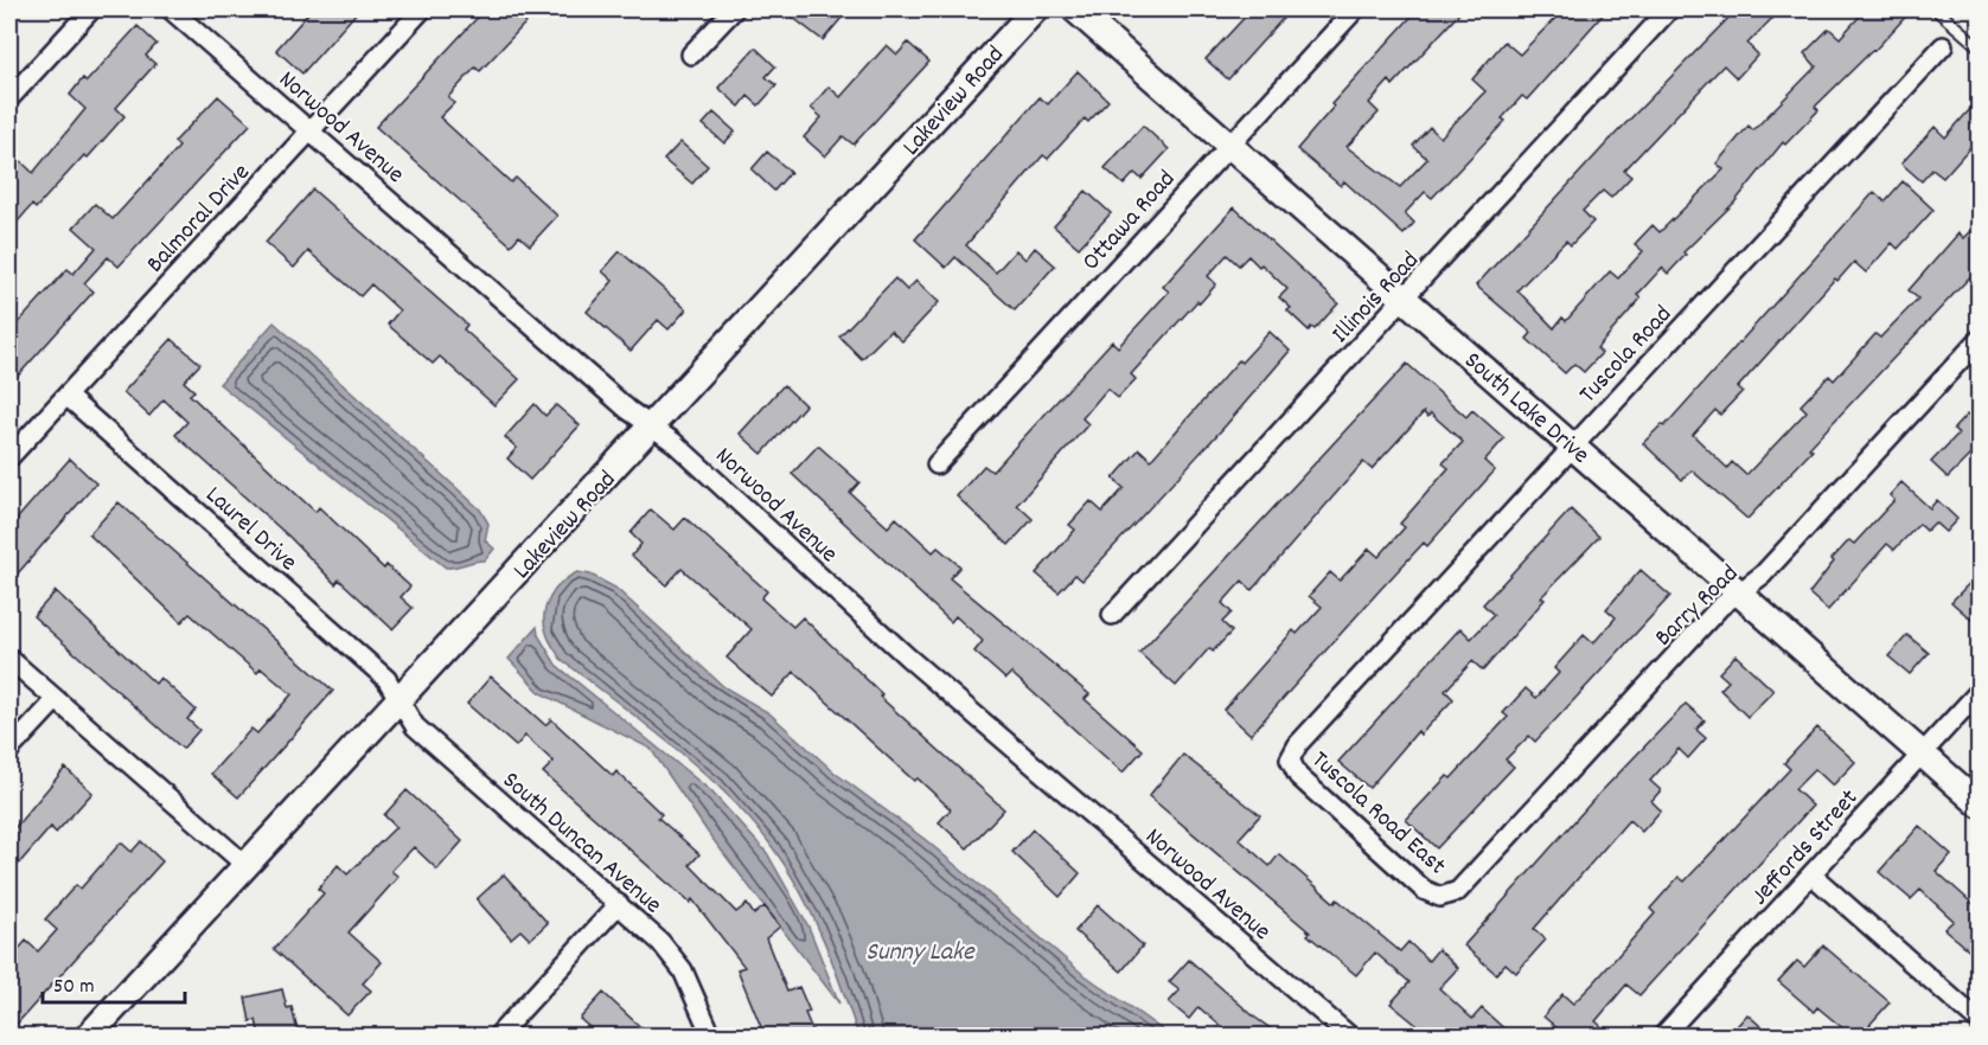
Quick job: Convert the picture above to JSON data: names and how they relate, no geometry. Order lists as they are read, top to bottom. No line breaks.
{"streets":{"street":["Lakeview Road","Norwood Avenue","Balmoral Drive","Ottawa Road","Illinois Road","Tuscola Road","South Lake Drive","Laurel Drive","Barry Road","Tuscola Road East","South Duncan Avenue","Jeffords Street"]},"crossings":[["Lakeview Road","Norwood Avenue"],["Lakeview Road","Laurel Drive"],["Lakeview Road","South Duncan Avenue"],["Norwood Avenue","Balmoral Drive"],["Balmoral Drive","Laurel Drive"],["Ottawa Road","South Lake Drive"],["Illinois Road","South Lake Drive"],["Tuscola Road","South Lake Drive"],["Tuscola Road","Tuscola Road East"],["South Lake Drive","Barry Road"],["South Lake Drive","Jeffords Street"],["Laurel Drive","South Duncan Avenue"],["Barry Road","Tuscola Road East"]],"water":["Sunny Lake"],"scale_bar":"50 m"}
